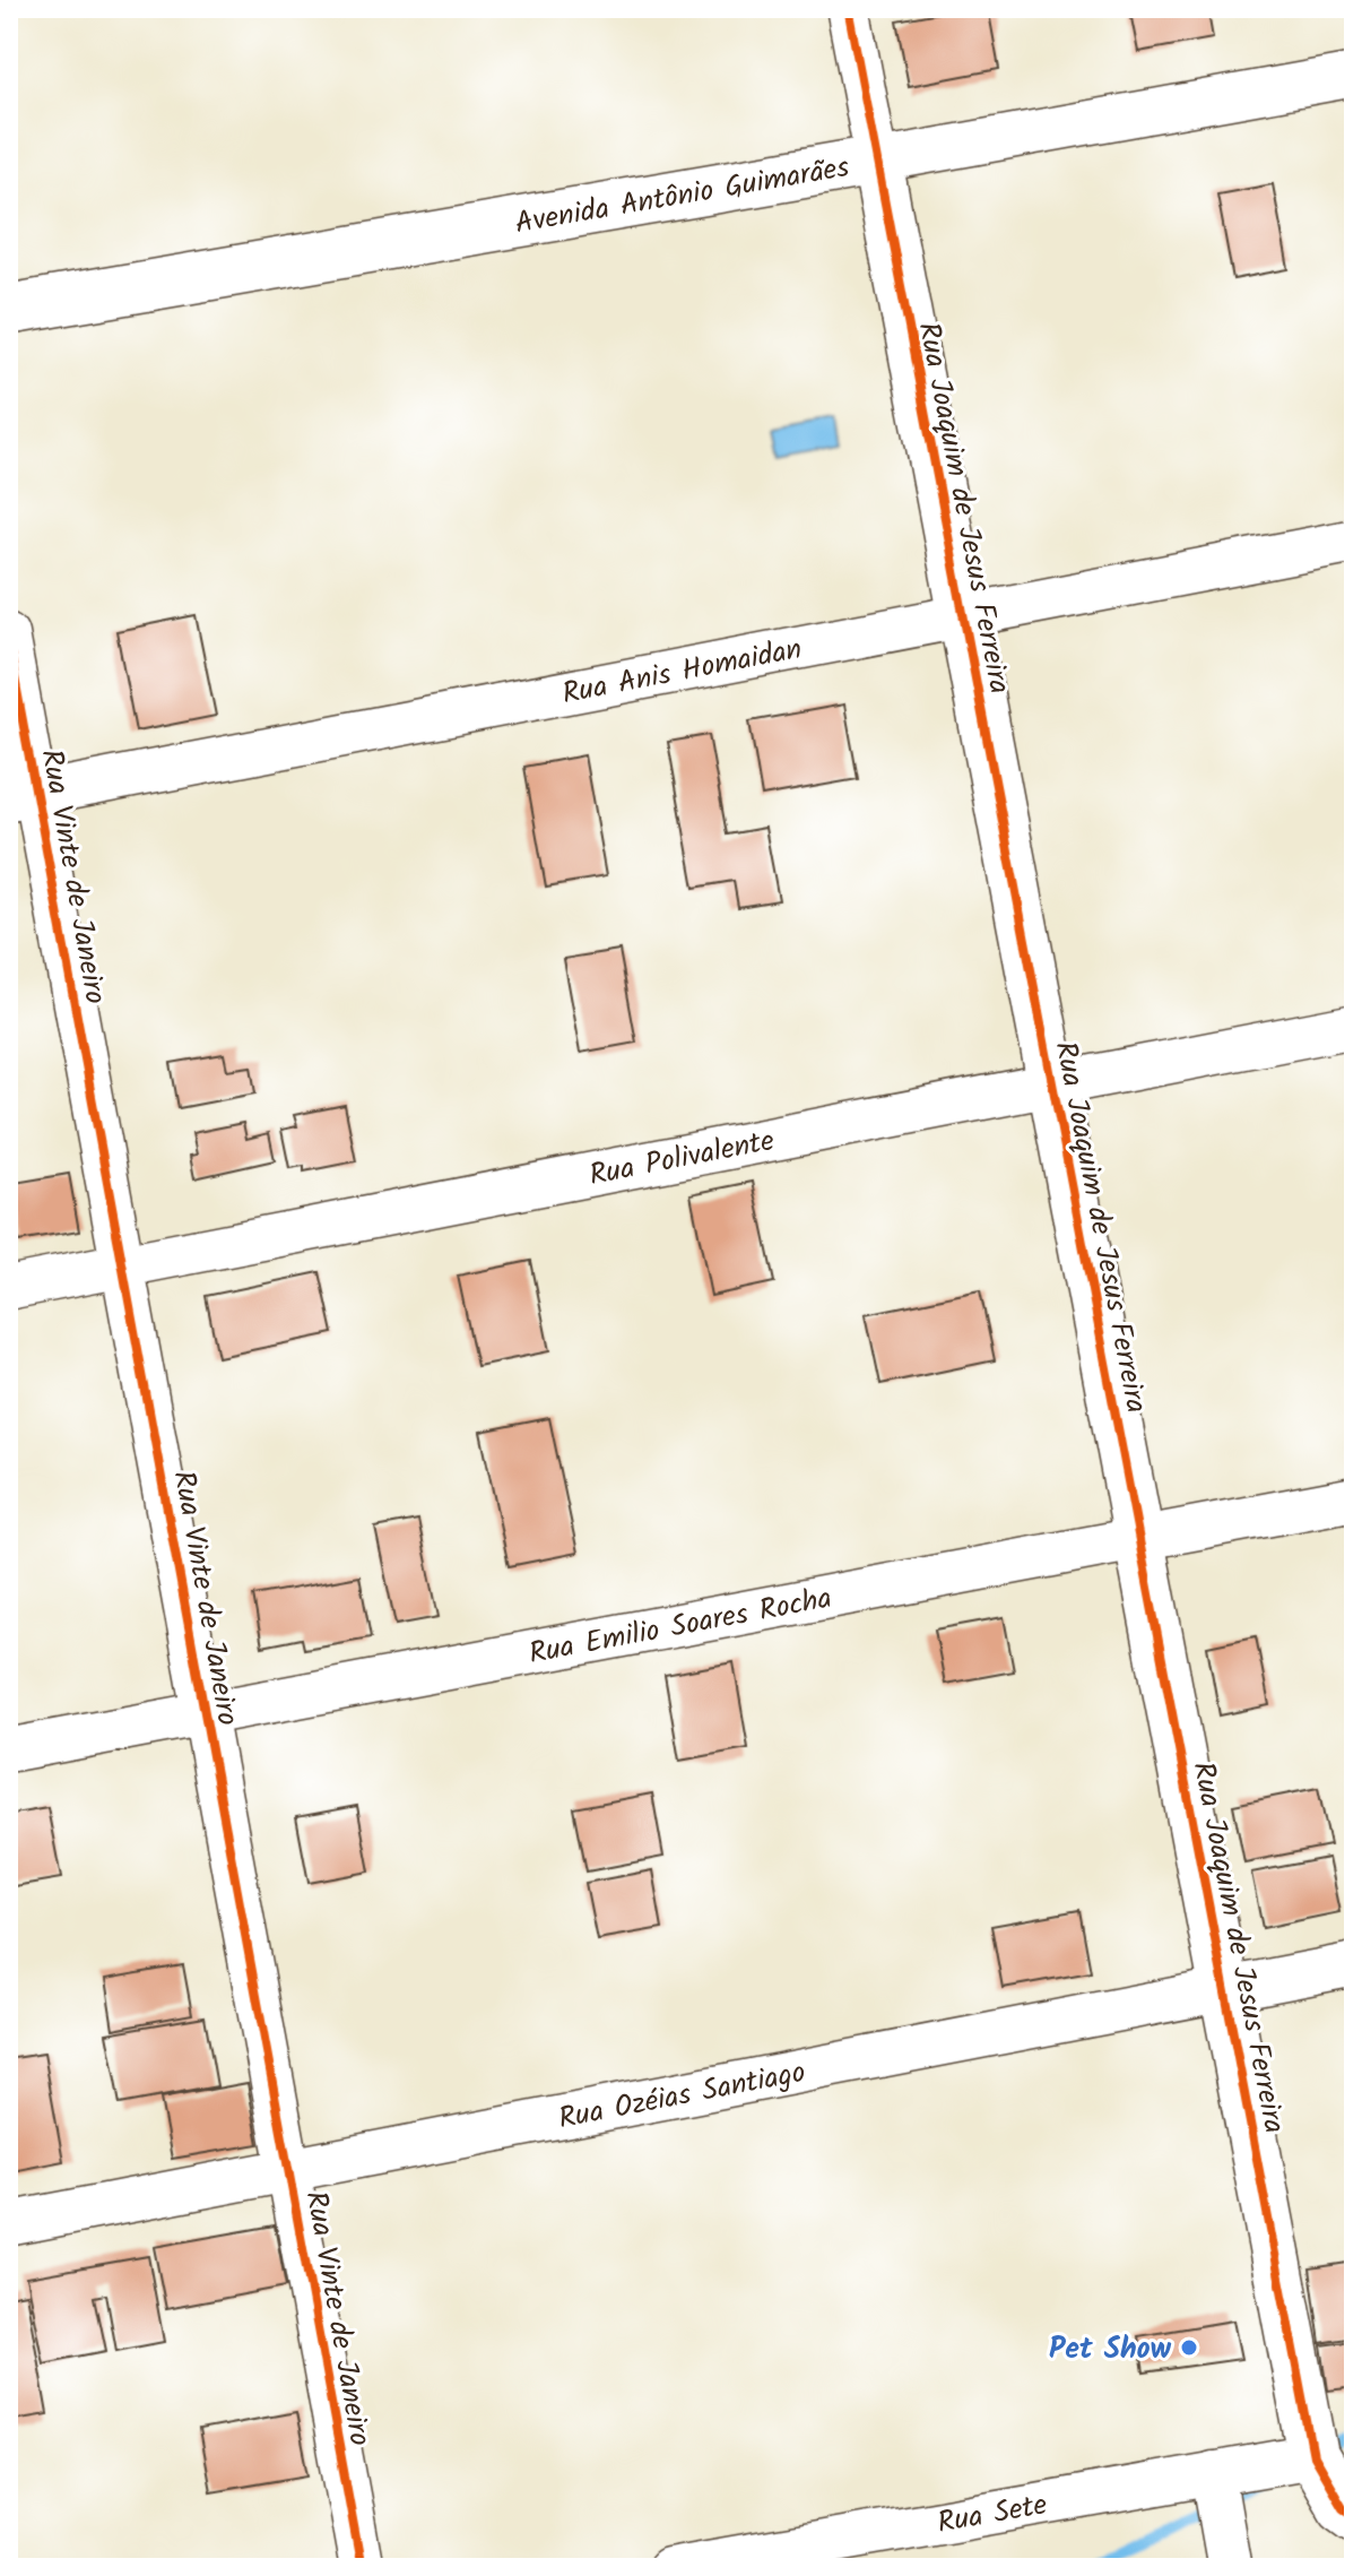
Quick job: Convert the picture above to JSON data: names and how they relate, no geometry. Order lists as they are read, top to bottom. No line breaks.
{"streets":{"street":["Avenida Antônio Guimarães","Rua Joaquim de Jesus Ferreira","Rua Anis Homaidan","Rua Vinte de Janeiro","Rua Polivalente","Rua Emilio Soares Rocha","Rua Ozéias Santiago","Rua Sete"]},"crossings":[["Avenida Antônio Guimarães","Rua Joaquim de Jesus Ferreira"],["Rua Joaquim de Jesus Ferreira","Rua Anis Homaidan"],["Rua Joaquim de Jesus Ferreira","Rua Polivalente"],["Rua Joaquim de Jesus Ferreira","Rua Emilio Soares Rocha"],["Rua Joaquim de Jesus Ferreira","Rua Ozéias Santiago"],["Rua Joaquim de Jesus Ferreira","Rua Sete"],["Rua Anis Homaidan","Rua Vinte de Janeiro"],["Rua Vinte de Janeiro","Rua Polivalente"],["Rua Vinte de Janeiro","Rua Emilio Soares Rocha"],["Rua Vinte de Janeiro","Rua Ozéias Santiago"]],"places":["Pet Show"]}
